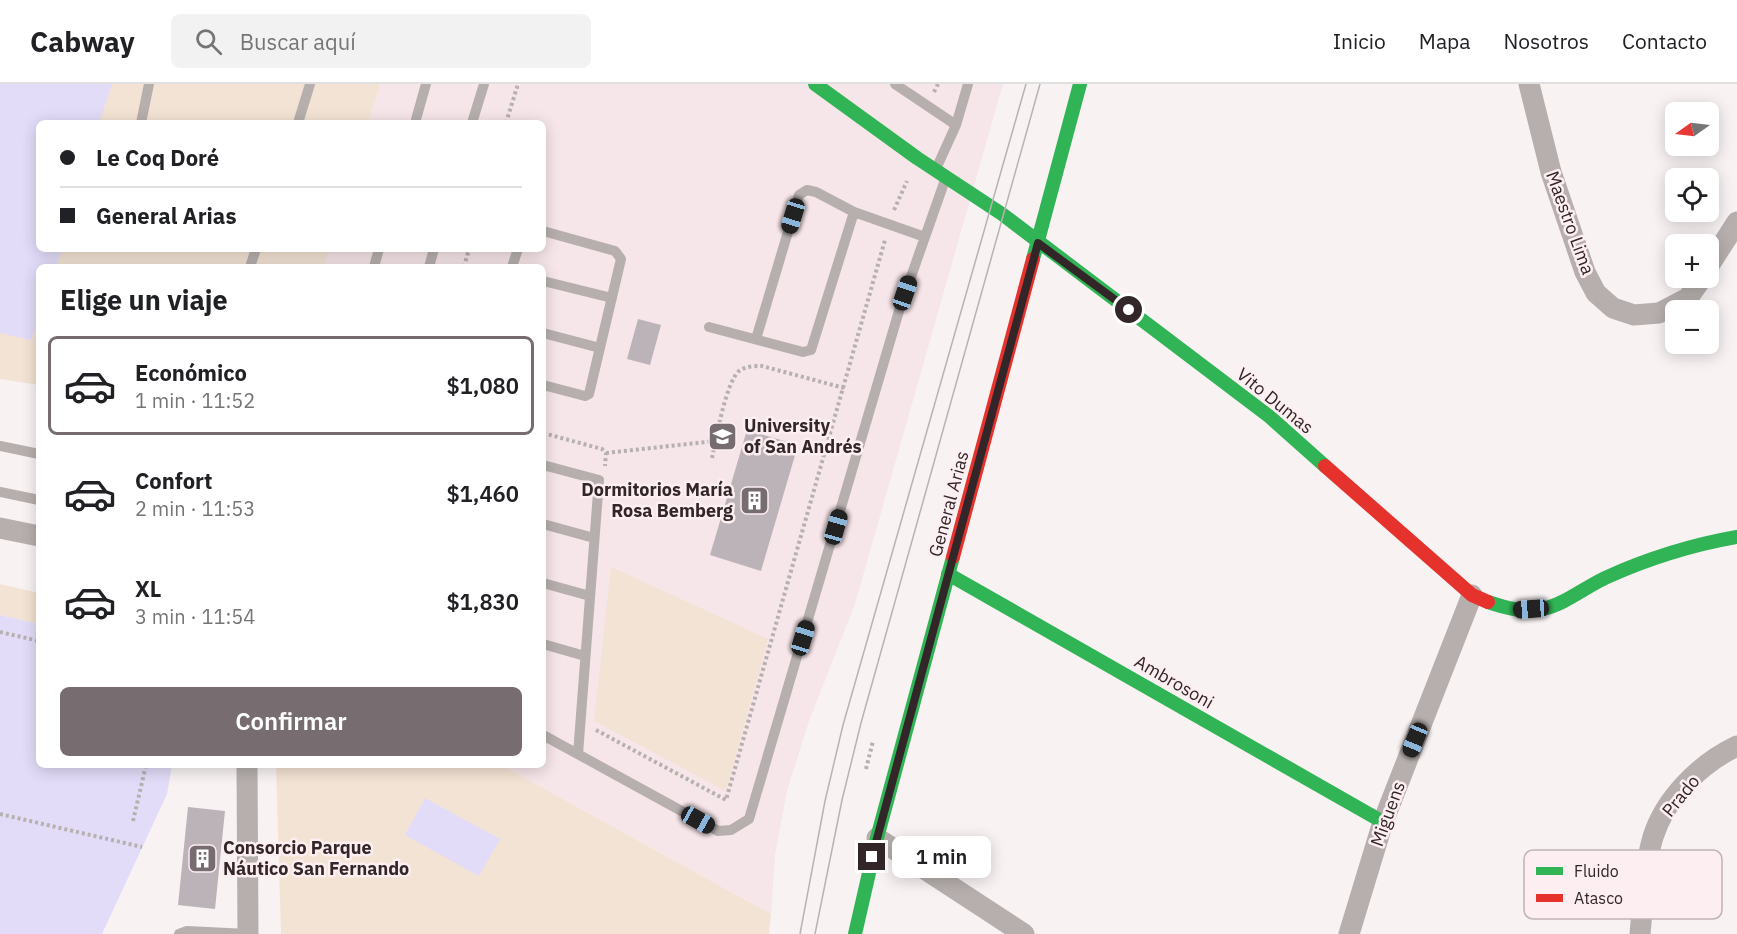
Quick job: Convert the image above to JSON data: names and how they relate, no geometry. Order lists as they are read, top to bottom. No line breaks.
{"streets":{"street":["Maestro Lima","Vito Dumas","General Arias","Ambrosoni","Prado","Miguens"]},"crossings":[["Vito Dumas","General Arias"],["Vito Dumas","Miguens"],["General Arias","Ambrosoni"],["Ambrosoni","Miguens"]],"places":{"school or university":["University of San Andrés"],"building":["Dormitorios María Rosa Bemberg","Consorcio Parque Náutico San Fernando"]},"legend":["Fluido","Atasco"],"north":"left","page":{"header":"Cabway","search":"Buscar aquí","nav":["Inicio","Mapa","Nosotros","Contacto"],"map_buttons":["+","−"],"banner":["Le Coq Doré","General Arias"],"heading":"Elige un viaje","list":[{"name":"Económico","note":"1 min · 11:52","value":"$1,080"},{"name":"Confort","note":"2 min · 11:53","value":"$1,460"},{"name":"XL","note":"3 min · 11:54","value":"$1,830"}],"buttons":"Confirmar","bubble":"1 min"}}
